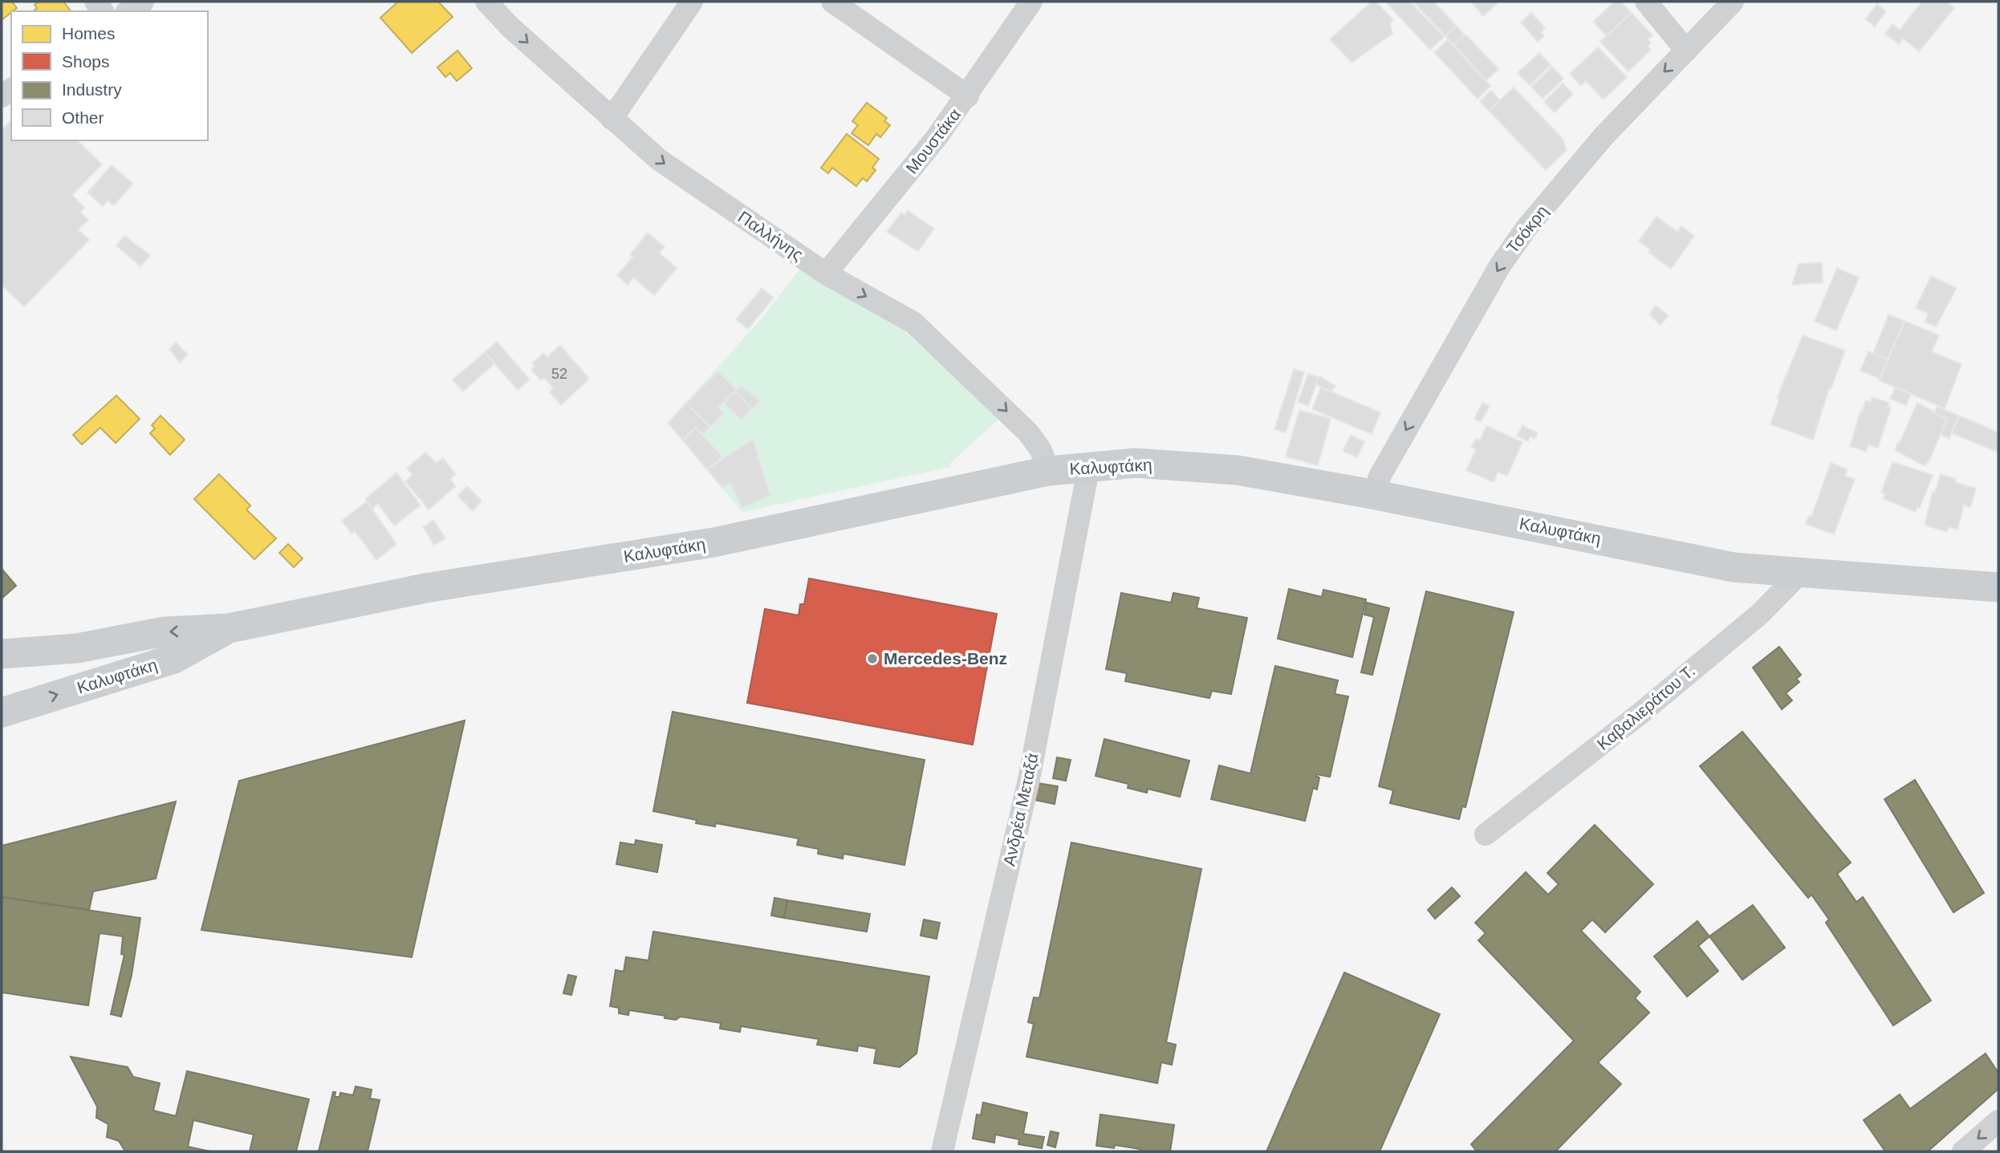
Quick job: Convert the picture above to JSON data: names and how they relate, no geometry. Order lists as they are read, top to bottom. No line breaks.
{"streets":{"main road":["Καλυφτάκη"],"street":["Μουστάκα","Τσόκρη","Παλλήνης","Καβαλιεράτου Τ.","Ανδρέα Μεταξά"]},"crossings":[["Μουστάκα","Παλλήνης"],["Τσόκρη","Καλυφτάκη"],["Παλλήνης","Καλυφτάκη"],["Καλυφτάκη","Καβαλιεράτου Τ."],["Καλυφτάκη","Ανδρέα Μεταξά"]],"one_way":["Τσόκρη","Παλλήνης"],"places":["Mercedes-Benz"],"house_numbers":["52"],"legend":["Homes","Shops","Industry","Other"]}
